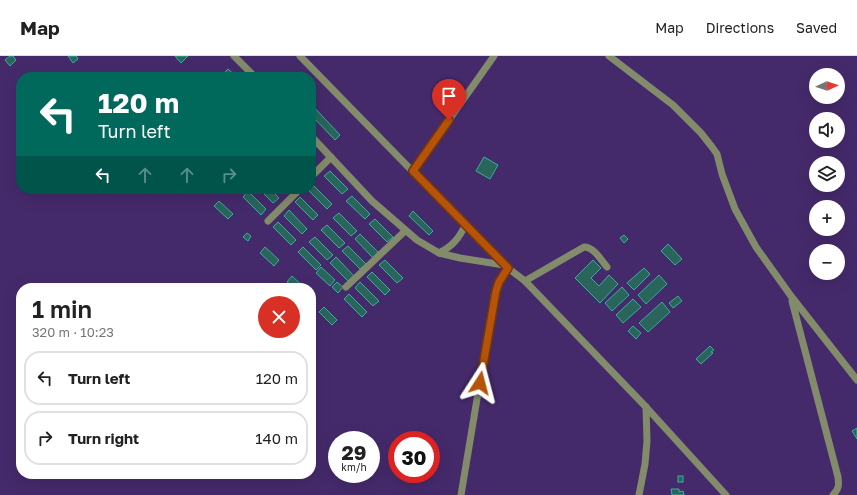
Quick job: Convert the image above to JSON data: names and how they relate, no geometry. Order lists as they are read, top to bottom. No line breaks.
{"north":"right","page":{"header":"Map","nav":["Map","Directions","Saved"],"map_buttons":["+","−"],"turn":["120 m","Turn left"],"heading":["1 min","320 m · 10:23"],"list":[{"name":"Turn left","value":"120 m"},{"name":"Turn right","value":"140 m"}],"speed":"29 km/h","limit":"30"}}
